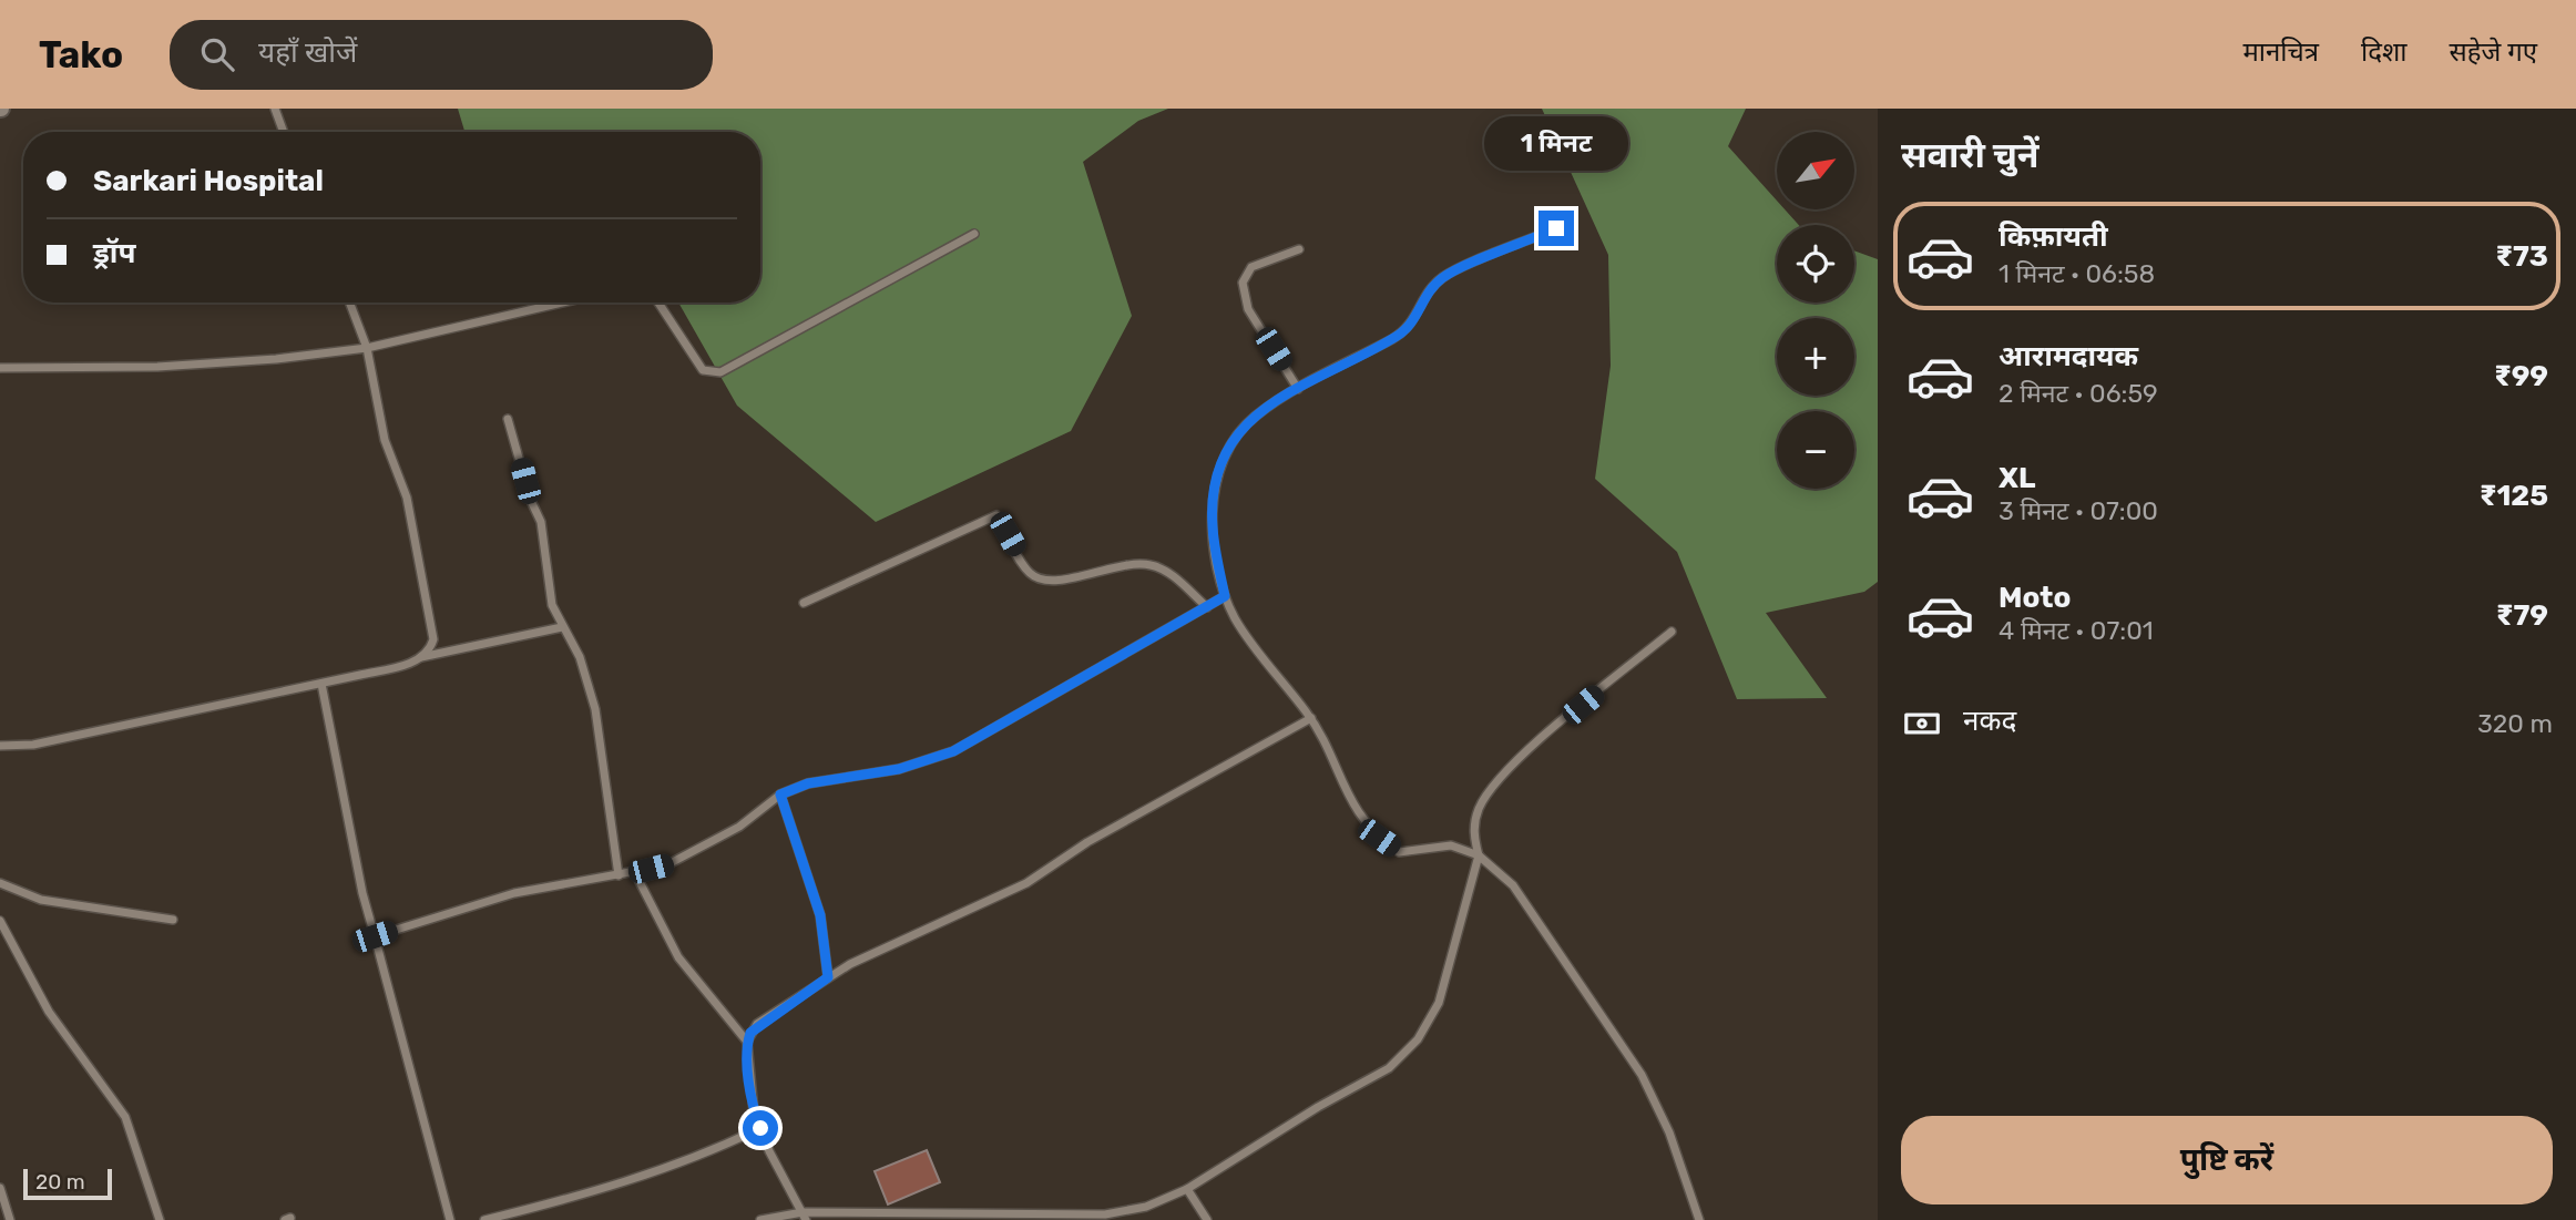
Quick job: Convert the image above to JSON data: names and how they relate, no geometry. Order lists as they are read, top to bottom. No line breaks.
{"scale_bar":"20 m","north":"top right","page":{"header":"Tako","search":"यहाँ खोजें","nav":["मानचित्र","दिशा","सहेजे गए"],"heading":"सवारी चुनें","bubble":"1 मिनट","map_buttons":["+","−"],"banner":["Sarkari Hospital","ड्रॉप"],"list":[{"name":"किफ़ायती","note":"1 मिनट · 06:58","value":"₹73"},{"name":"आरामदायक","note":"2 मिनट · 06:59","value":"₹99"},{"name":"XL","note":"3 मिनट · 07:00","value":"₹125"},{"name":"Moto","note":"4 मिनट · 07:01","value":"₹79"}],"pay":["नकद","320 m"],"buttons":"पुष्टि करें","scale":"20 m"}}
